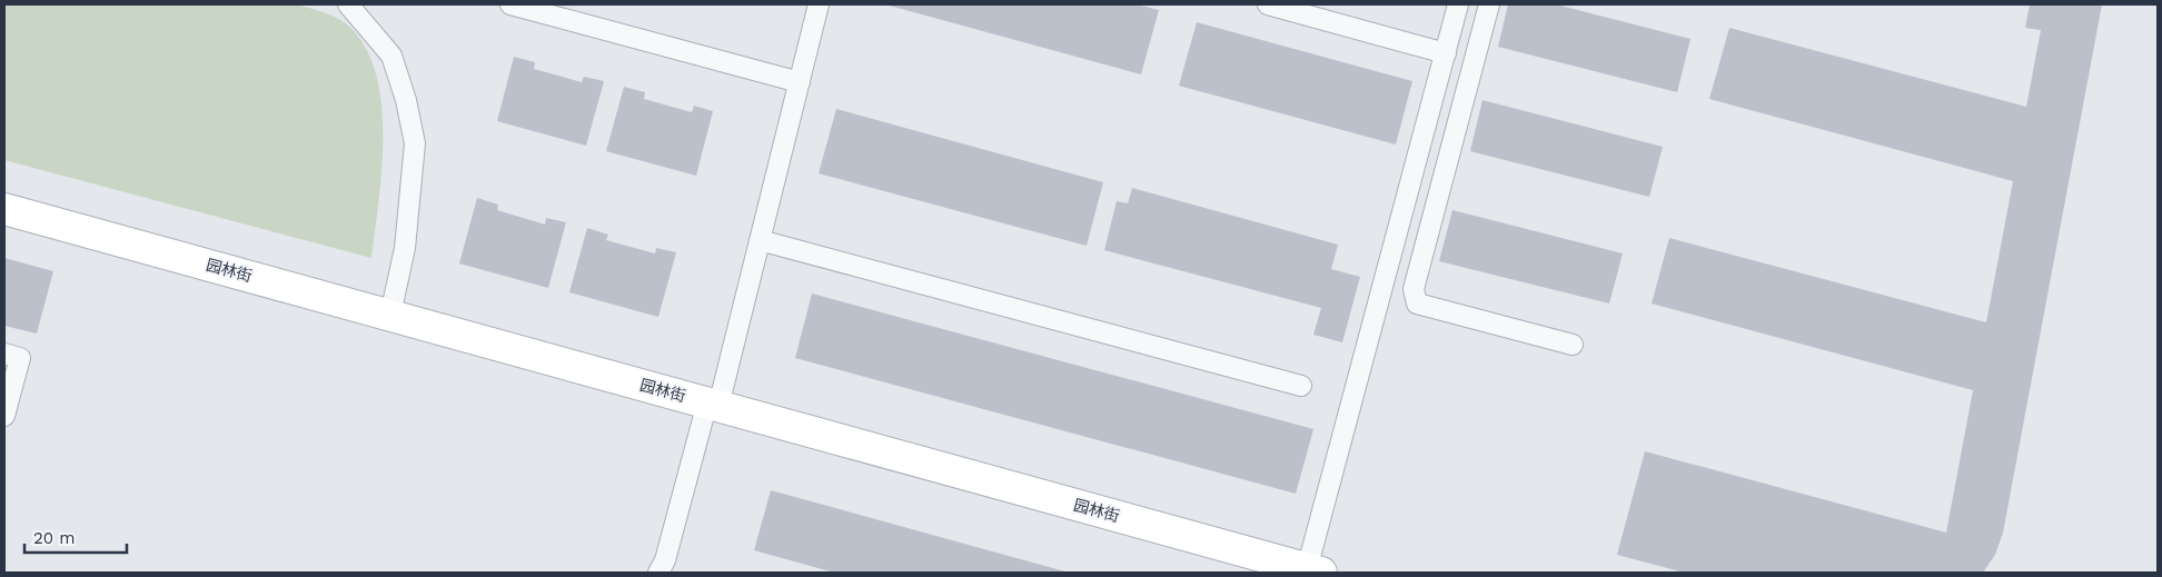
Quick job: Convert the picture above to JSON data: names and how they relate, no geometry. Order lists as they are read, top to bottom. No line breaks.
{"streets":{"street":["园林街"]},"scale_bar":"20 m"}
